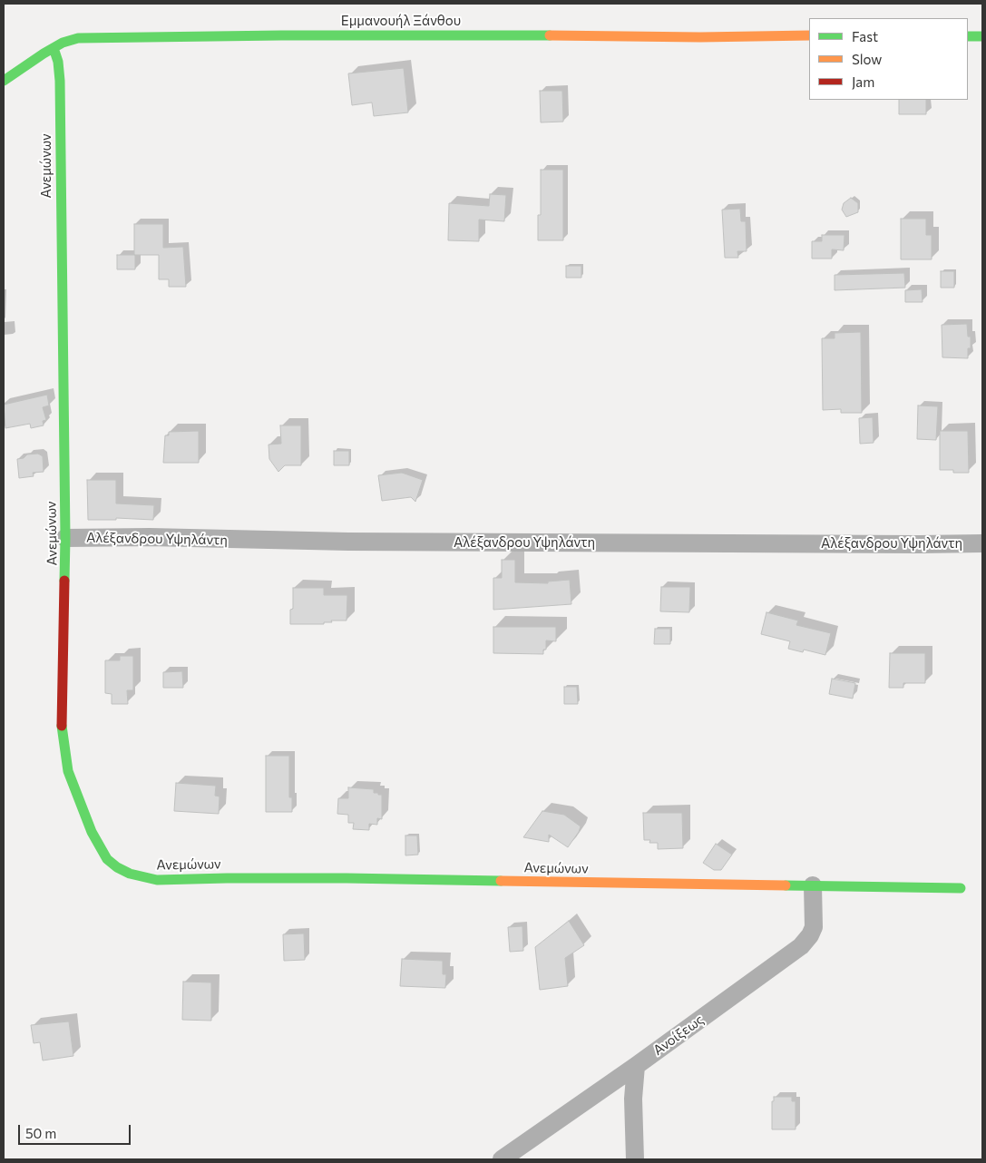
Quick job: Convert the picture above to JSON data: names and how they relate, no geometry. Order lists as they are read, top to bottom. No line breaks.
{"streets":{"street":["Εμμανουήλ Ξάνθου","Ανεμώνων","Αλέξανδρου Υψηλάντη","Ανοίξεως"]},"crossings":[["Εμμανουήλ Ξάνθου","Ανεμώνων"],["Ανεμώνων","Αλέξανδρου Υψηλάντη"],["Ανεμώνων","Ανοίξεως"]],"legend":["Fast","Slow","Jam"],"scale_bar":"50 m"}
